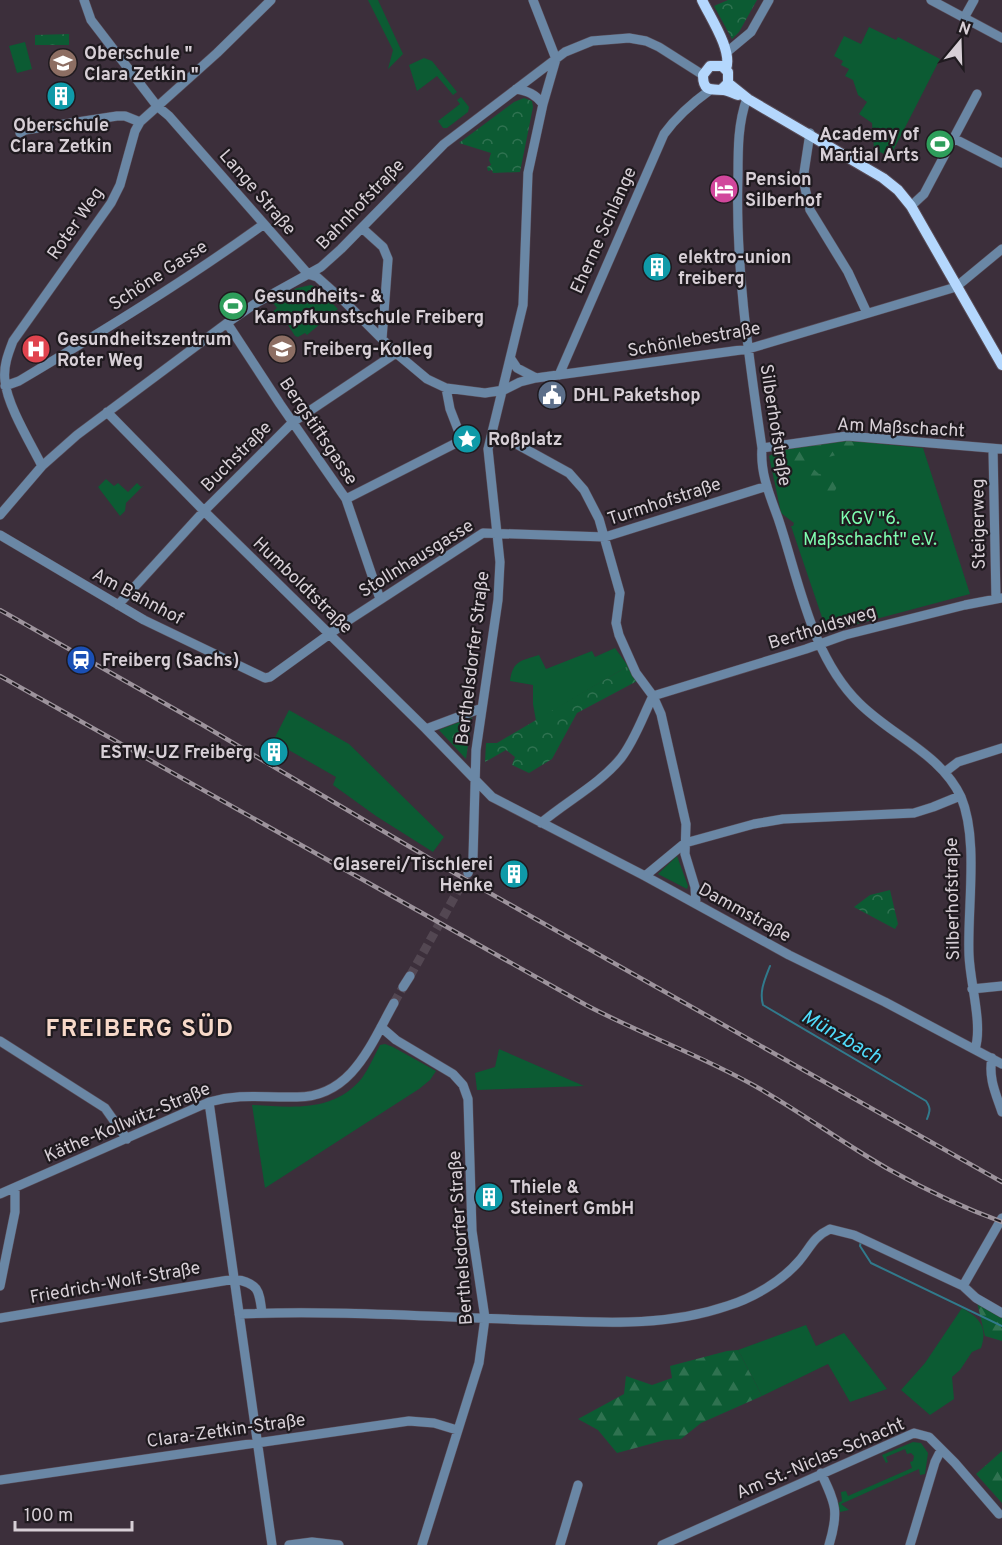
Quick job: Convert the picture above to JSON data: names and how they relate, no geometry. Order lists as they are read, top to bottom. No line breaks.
{"streets":{"street":["Lange Straße","Bahnhofstraße","Roter Weg","Eherne Schlange","Schöne Gasse","Schönlebestraße","Silberhofstraße","Am Maßschacht","Bergstiftsgasse","Buchstraße","Turmhofstraße","Steigerweg","Stollnhausgasse","Humboldtstraße","Am Bahnhof","Bertholdsweg","Berthelsdorfer Straße","Dammstraße","Käthe-Kollwitz-Straße","Friedrich-Wolf-Straße","Clara-Zetkin-Straße","Am St.-Niclas-Schacht"]},"crossings":[["Lange Straße","Bahnhofstraße"],["Lange Straße","Roter Weg"],["Lange Straße","Schöne Gasse"],["Lange Straße","Schönlebestraße"],["Lange Straße","Buchstraße"],["Lange Straße","Berthelsdorfer Straße"],["Bahnhofstraße","Roter Weg"],["Bahnhofstraße","Eherne Schlange"],["Bahnhofstraße","Bergstiftsgasse"],["Bahnhofstraße","Humboldtstraße"],["Bahnhofstraße","Berthelsdorfer Straße"],["Roter Weg","Schöne Gasse"],["Eherne Schlange","Schönlebestraße"],["Schönlebestraße","Silberhofstraße"],["Schönlebestraße","Berthelsdorfer Straße"],["Silberhofstraße","Am Maßschacht"],["Silberhofstraße","Turmhofstraße"],["Silberhofstraße","Bertholdsweg"],["Silberhofstraße","Dammstraße"],["Am Maßschacht","Steigerweg"],["Bergstiftsgasse","Buchstraße"],["Bergstiftsgasse","Stollnhausgasse"],["Buchstraße","Humboldtstraße"],["Buchstraße","Am Bahnhof"],["Turmhofstraße","Stollnhausgasse"],["Turmhofstraße","Berthelsdorfer Straße"],["Steigerweg","Bertholdsweg"],["Stollnhausgasse","Humboldtstraße"],["Stollnhausgasse","Am Bahnhof"],["Stollnhausgasse","Berthelsdorfer Straße"],["Humboldtstraße","Berthelsdorfer Straße"],["Humboldtstraße","Dammstraße"],["Berthelsdorfer Straße","Dammstraße"],["Berthelsdorfer Straße","Käthe-Kollwitz-Straße"],["Berthelsdorfer Straße","Clara-Zetkin-Straße"]],"districts":["FREIBERG SÜD"],"water":["Münzbach"],"parks":["KGV \"6. Maßschacht\" e.V."],"places":{"school or university":["Oberschule \" Clara Zetkin \"","Freiberg-Kolleg"],"building":["Oberschule Clara Zetkin","elektro-union freiberg","ESTW-UZ Freiberg","Glaserei/Tischlerei Henke","Thiele & Steinert GmbH"],"sports":["Academy of Martial Arts","Gesundheits- & Kampfkunstschule Freiberg"],"hotel":["Pension Silberhof"],"hospital":["Gesundheitszentrum Roter Weg"],"public building":["DHL Paketshop"],"place":["Roßplatz"],"station":["Freiberg (Sachs)"]},"scale_bar":"100 m","north":"top"}
